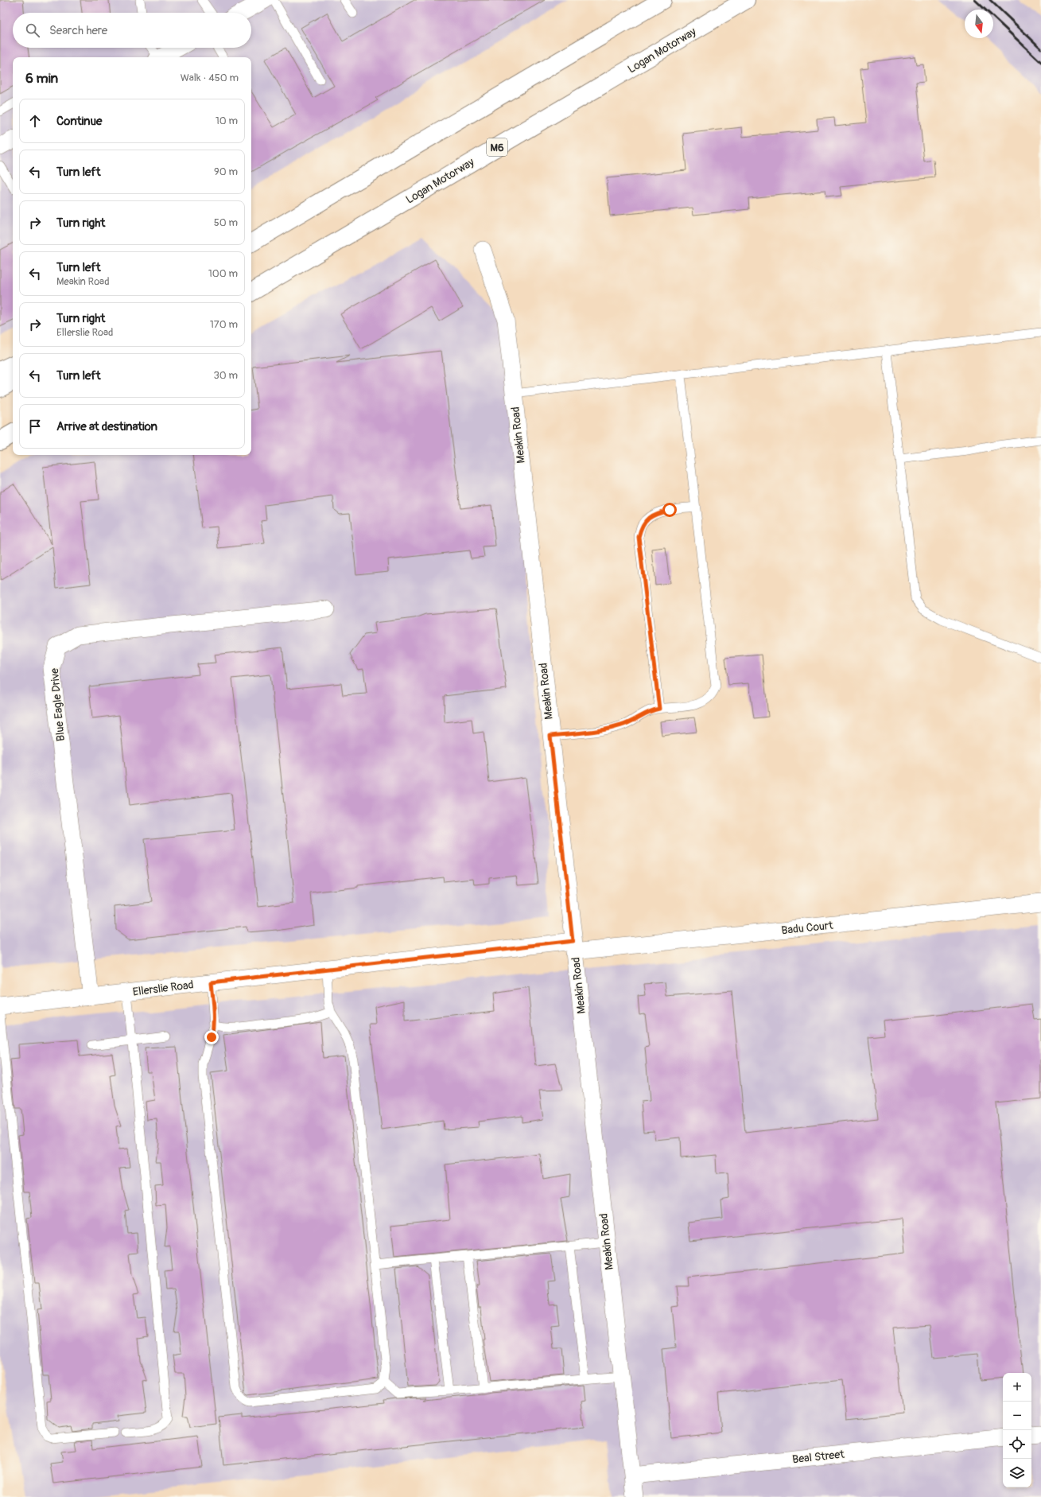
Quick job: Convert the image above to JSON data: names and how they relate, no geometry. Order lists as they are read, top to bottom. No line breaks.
{"streets":{"highway":["Logan Motorway","M6"],"street":["Meakin Road","Blue Eagle Drive","Badu Court","Ellerslie Road","Beal Street"]},"crossings":[["Meakin Road","Badu Court"],["Meakin Road","Ellerslie Road"],["Meakin Road","Beal Street"],["Blue Eagle Drive","Ellerslie Road"],["Badu Court","Ellerslie Road"]],"north":"bottom","page":{"search":"Search here","heading":["6 min","Walk · 450 m"],"list":[["Continue","10 m"],["Turn left","90 m"],["Turn right","50 m"],["Turn left","Meakin Road","100 m"],["Turn right","Ellerslie Road","170 m"],["Turn left","30 m"],"Arrive at destination"],"map_buttons":["+","−"]}}
